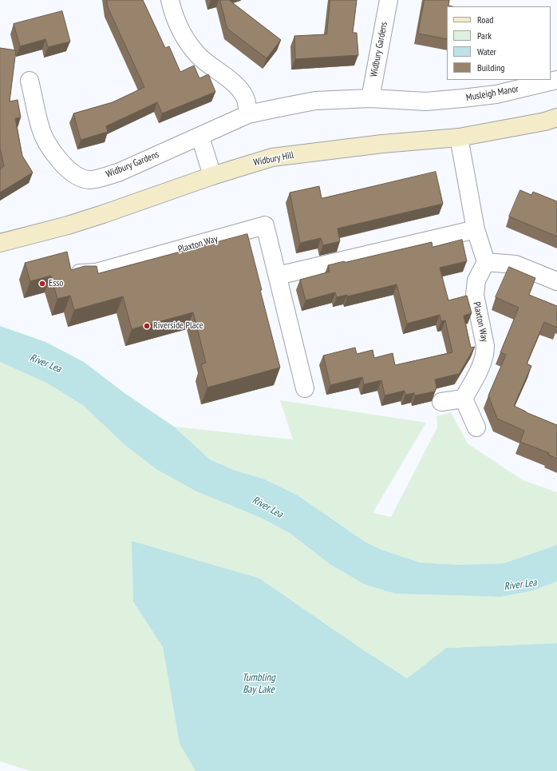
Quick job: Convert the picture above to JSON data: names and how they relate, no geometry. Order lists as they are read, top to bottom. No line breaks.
{"streets":{"main road":["Widbury Hill"],"street":["Widbury Gardens","Musleigh Manor","Plaxton Way"]},"crossings":[["Widbury Gardens","Musleigh Manor"]],"water":["River Lea","Tumbling Bay Lake"],"places":["Esso","Riverside Place"],"legend":["Road","Park","Water","Building"]}
